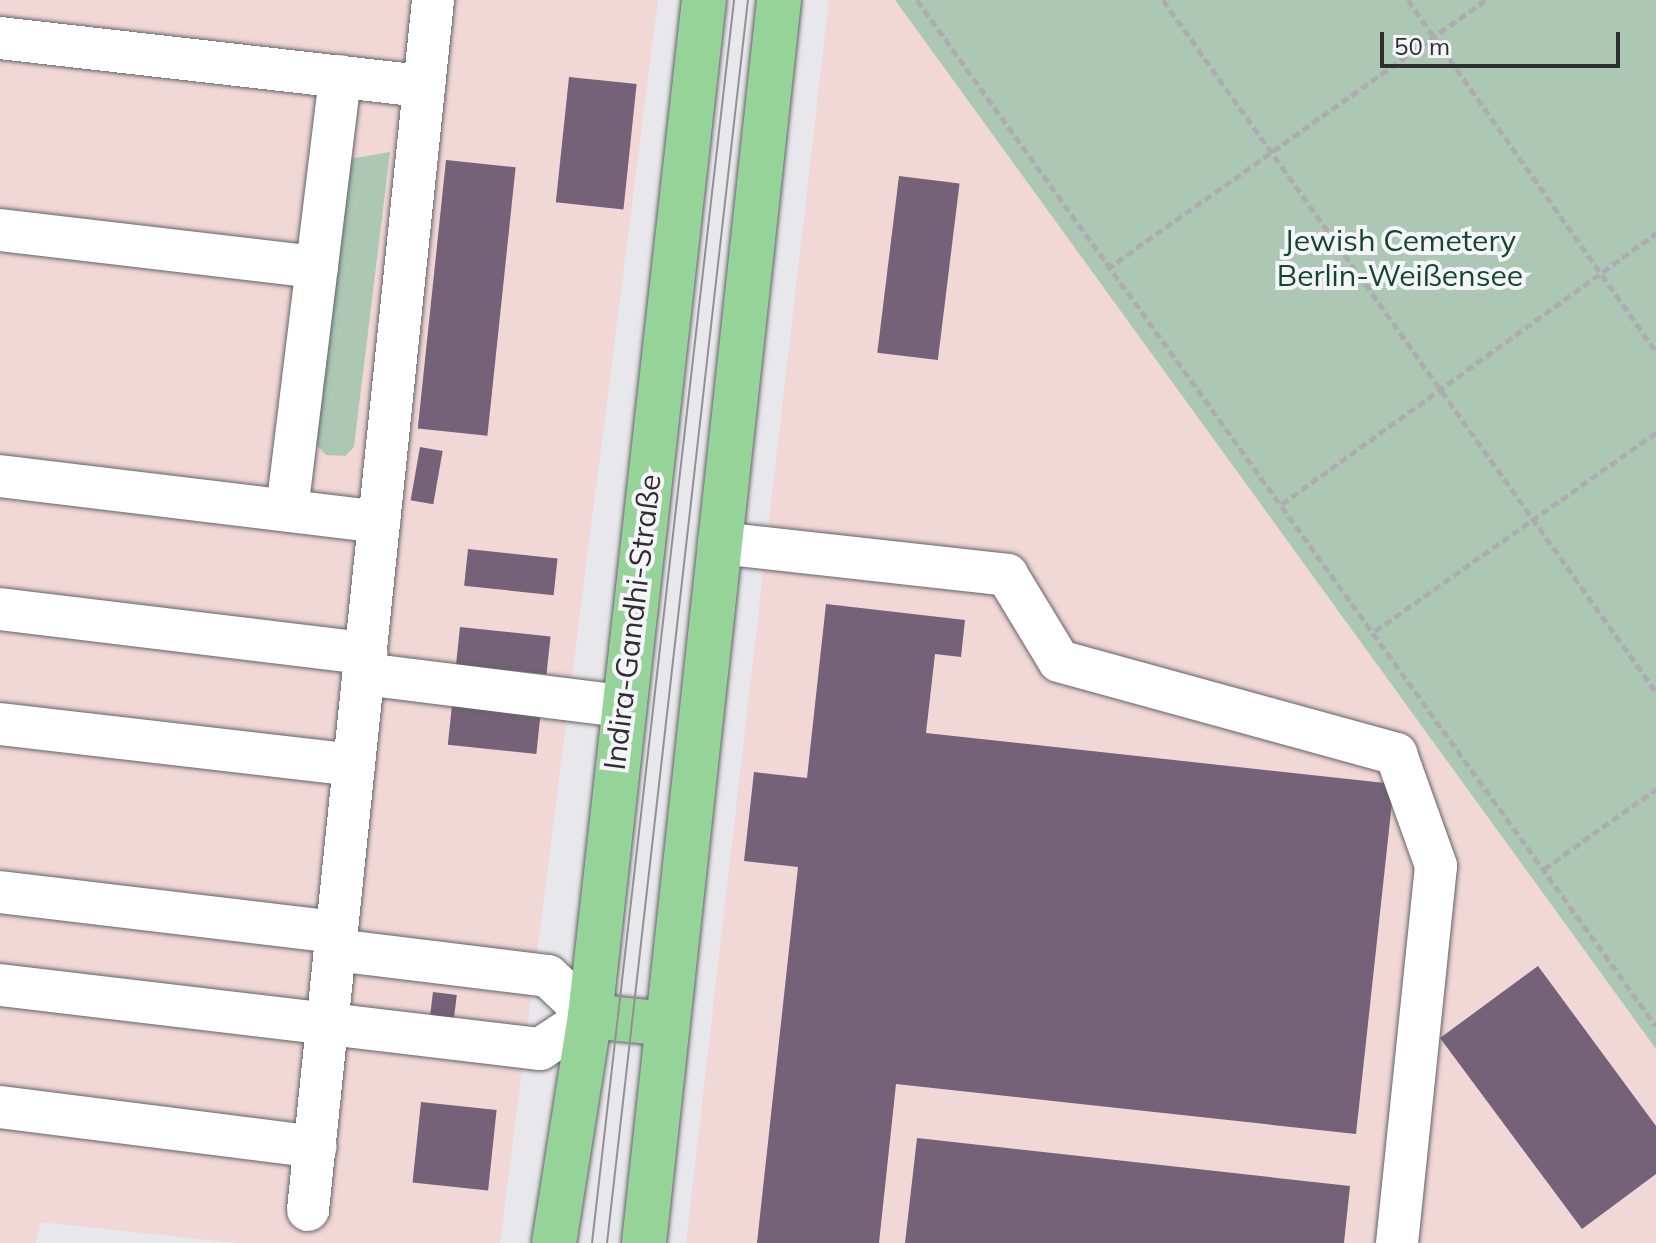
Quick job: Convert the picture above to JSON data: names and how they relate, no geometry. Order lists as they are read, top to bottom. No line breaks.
{"streets":{"main road":["Indira-Gandhi-Straße"]},"parks":["Jewish Cemetery Berlin-Weißensee"],"scale_bar":"50 m"}
